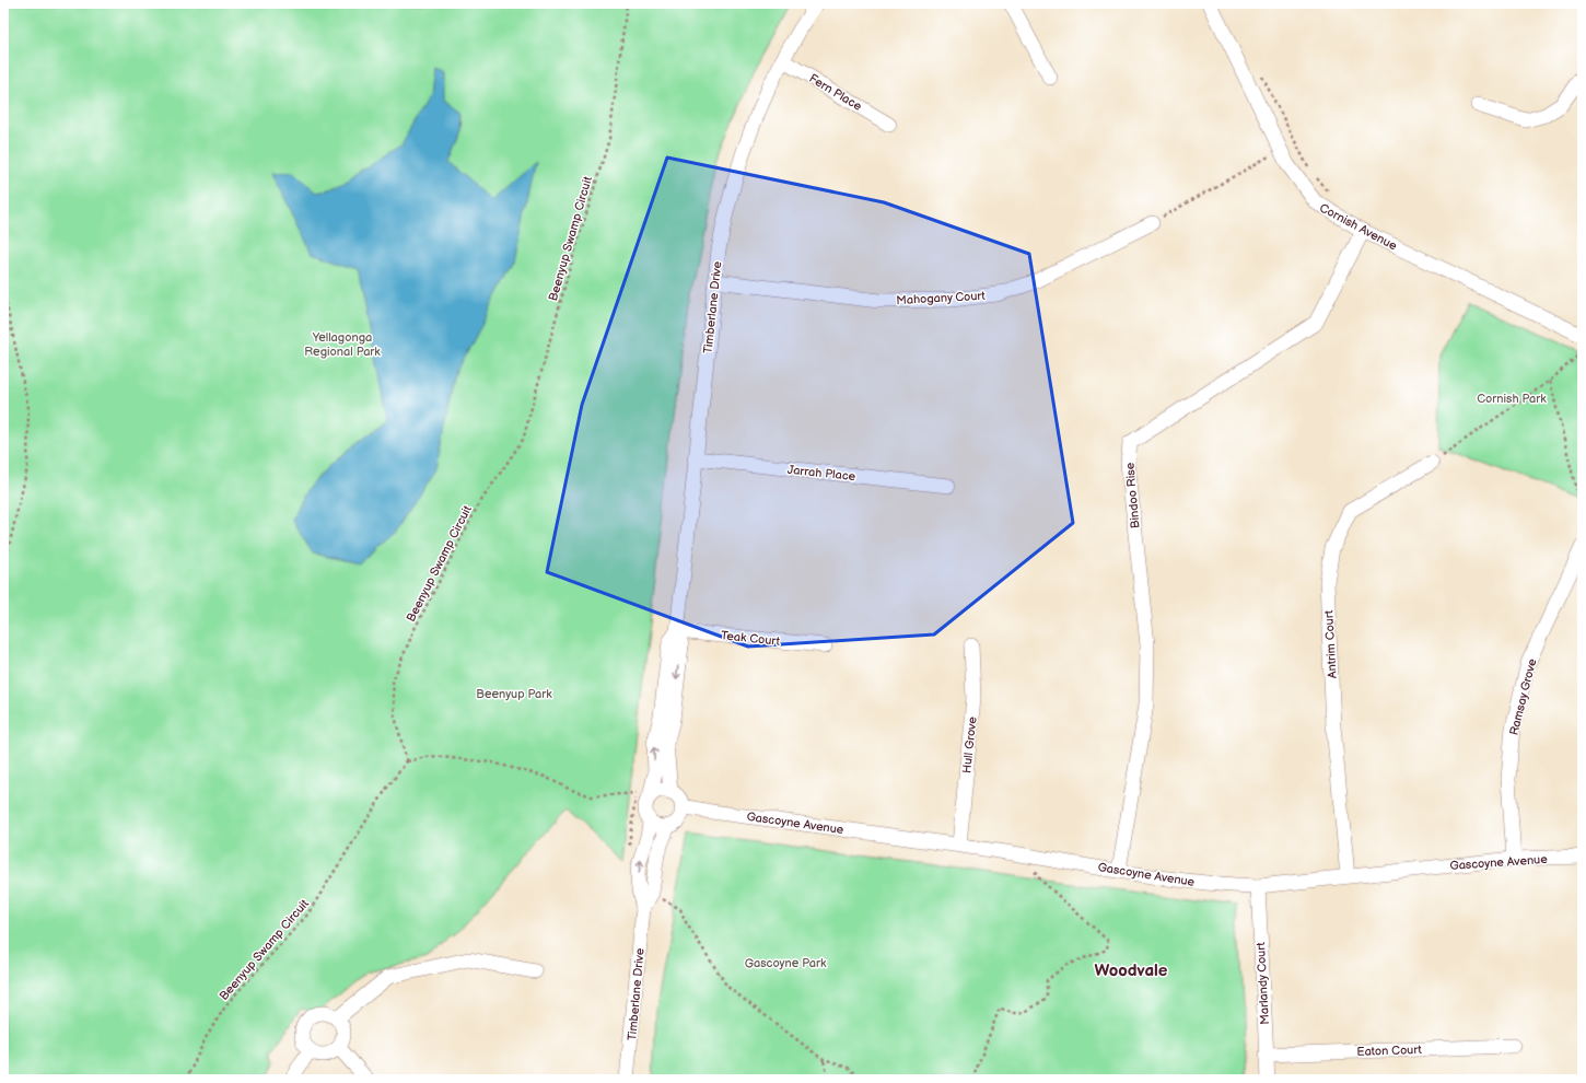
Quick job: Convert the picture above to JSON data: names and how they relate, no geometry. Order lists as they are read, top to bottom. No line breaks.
{"streets":{"street":["Fern Place","Cornish Avenue","Mahogany Court","Timberlane Drive","Jarrah Place","Bindoo Rise","Teak Court","Antrim Court","Ramsay Grove","Hull Grove","Gascoyne Avenue","Marlandy Court","Eaton Court"],"path":["Beenyup Swamp Circuit"]},"crossings":[["Fern Place","Timberlane Drive"],["Cornish Avenue","Bindoo Rise"],["Mahogany Court","Timberlane Drive"],["Timberlane Drive","Jarrah Place"],["Timberlane Drive","Teak Court"],["Timberlane Drive","Gascoyne Avenue"],["Bindoo Rise","Gascoyne Avenue"],["Antrim Court","Gascoyne Avenue"],["Ramsay Grove","Gascoyne Avenue"],["Hull Grove","Gascoyne Avenue"],["Gascoyne Avenue","Marlandy Court"],["Marlandy Court","Eaton Court"]],"districts":["Woodvale"],"parks":["Yellagonga Regional Park","Cornish Park","Beenyup Park","Gascoyne Park"]}
